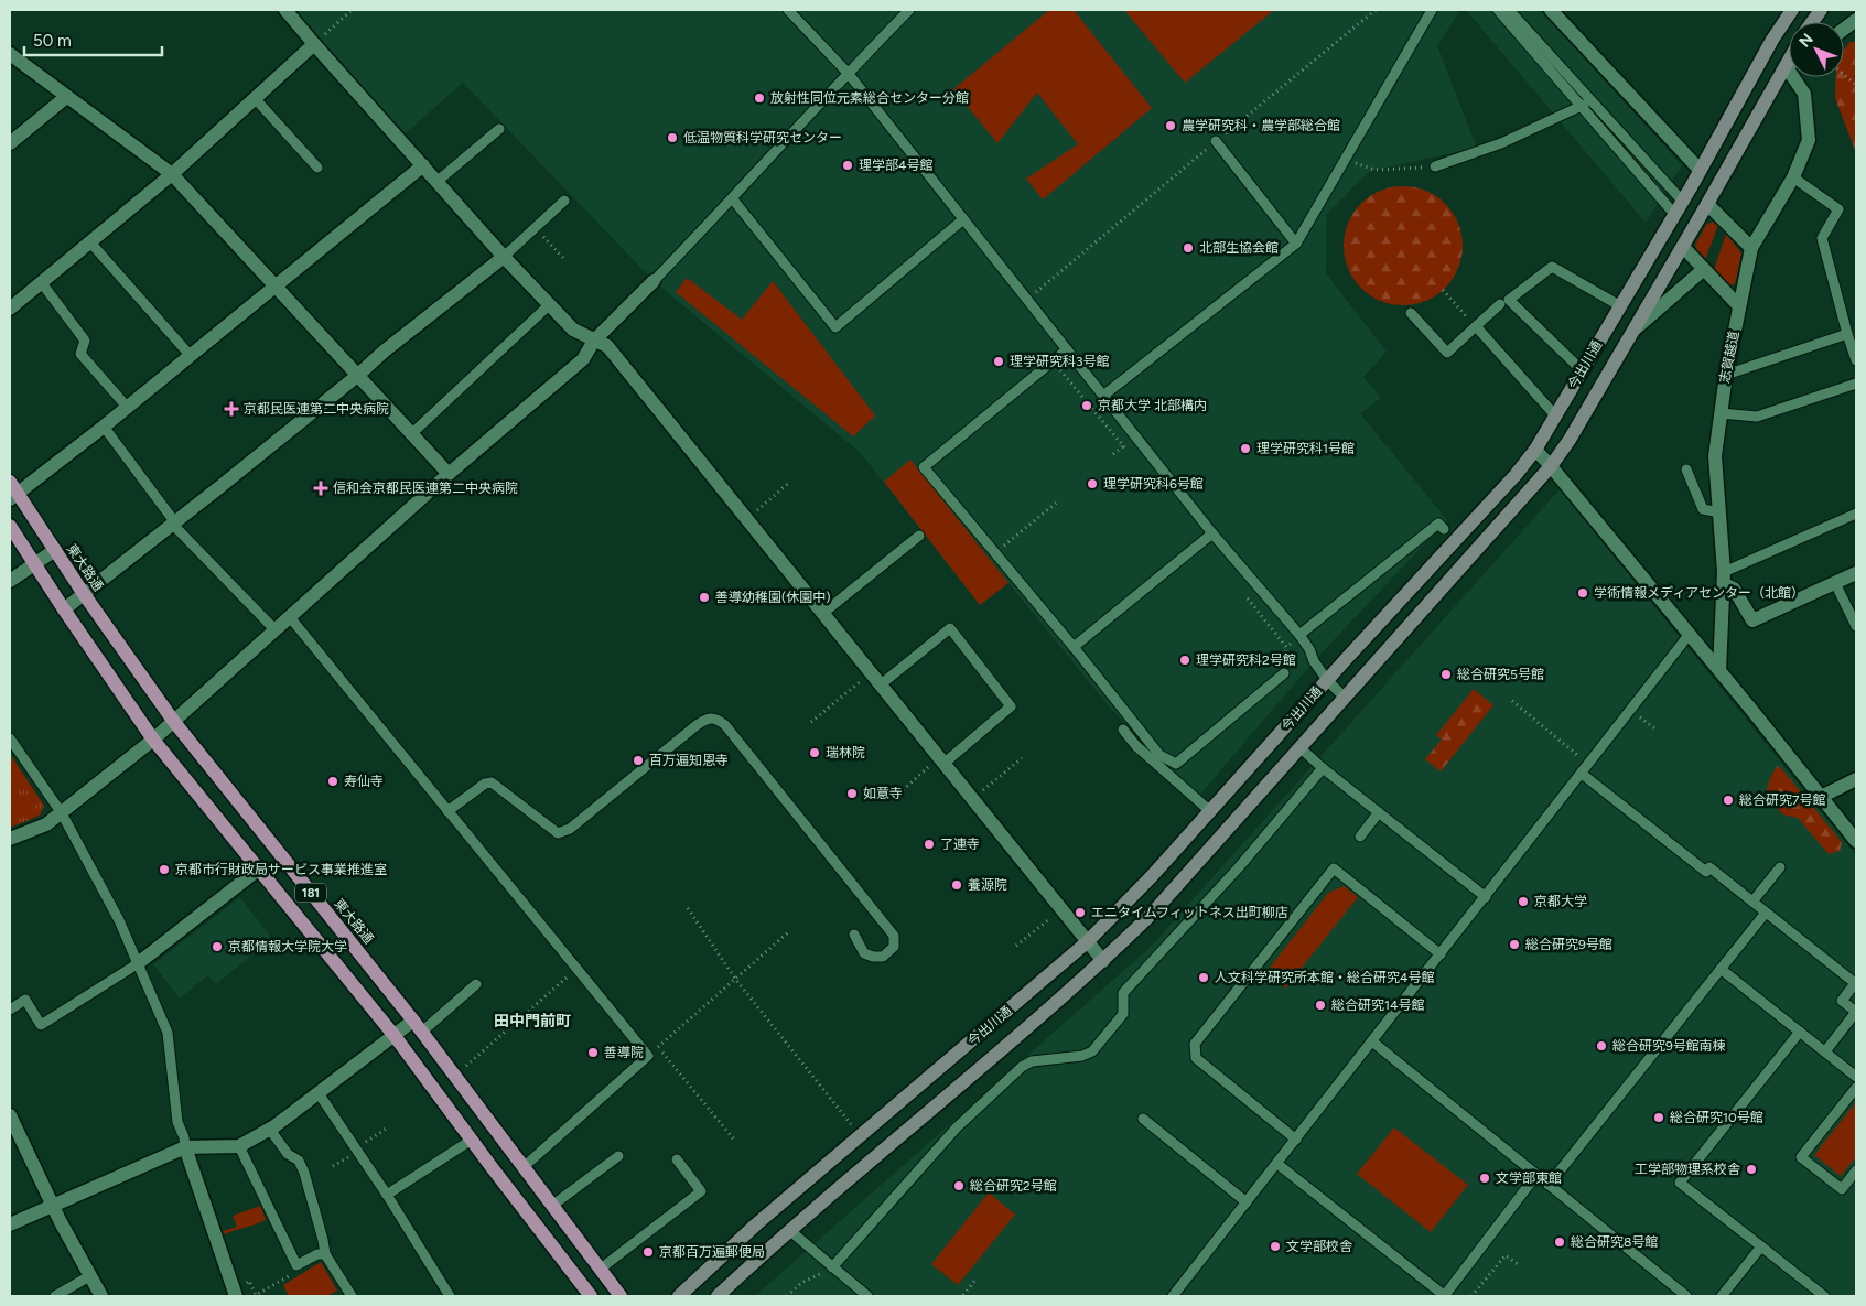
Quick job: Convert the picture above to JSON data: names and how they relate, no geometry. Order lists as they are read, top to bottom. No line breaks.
{"streets":{"main road":["今出川通","東大路通","181"],"street":["志賀越道"]},"crossings":[["志賀越道","今出川通"]],"districts":["田中門前町"],"places":{"other":["放射性同位元素総合センター分館","農学研究科・農学部総合館","低温物質科学研究センター","理学部4号館","北部生協会館","理学研究科3号館","京都大学 北部構内","理学研究科1号館","理学研究科6号館","学術情報メディアセンター（北館）","善導幼稚園(休園中)","理学研究科2号館","総合研究5号館","瑞林院","百万遍知恩寺","寿仙寺","如意寺","総合研究7号館","了連寺","京都市行財政局サービス事業推進室","養源院","京都大学","エニタイムフィットネス出町柳店","総合研究9号館","京都情報大学院大学","人文科学研究所本館・総合研究4号館","総合研究14号館","総合研究9号館南棟","善導院","総合研究10号館","工学部物理系校舎","文学部東館","総合研究2号館","総合研究8号館","文学部校舎","京都百万遍郵便局"],"health":["京都民医連第二中央病院","信和会京都民医連第二中央病院"]},"scale_bar":"50 m","north":"top left"}
